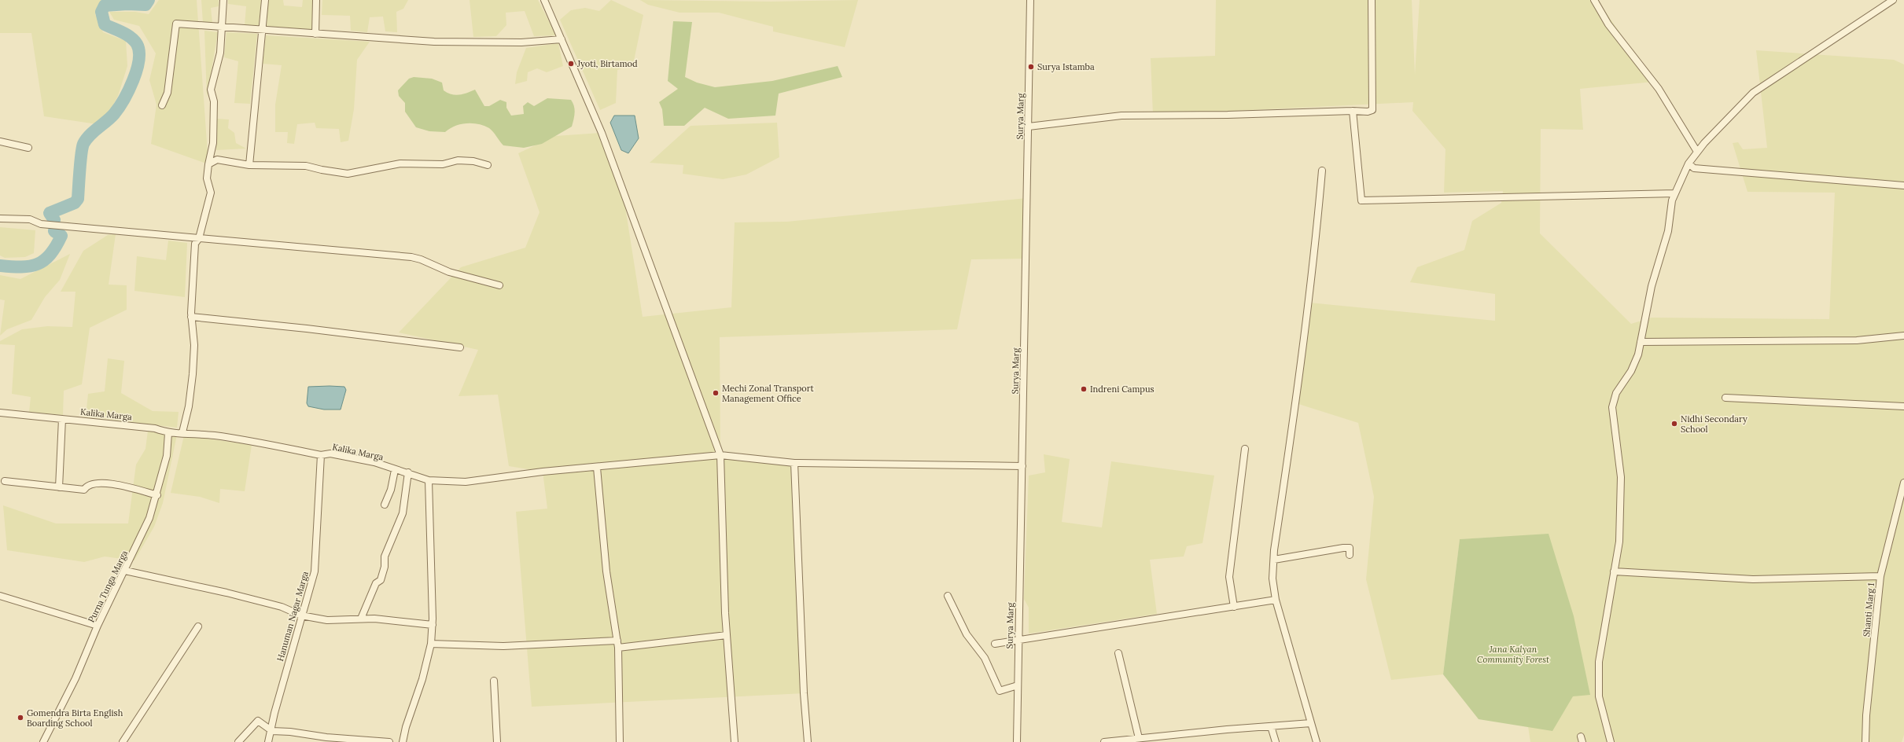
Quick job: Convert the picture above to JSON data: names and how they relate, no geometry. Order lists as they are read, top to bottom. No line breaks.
{"streets":{"street":["Surya Marg","Kalika Marga","Purna Tunga Marga","Shanti Marg 1","Hanuman Nagar Marga"]},"crossings":[["Surya Marg","Kalika Marga"],["Kalika Marga","Purna Tunga Marga"],["Kalika Marga","Hanuman Nagar Marga"]],"parks":["Jana Kalyan Community Forest"],"places":["Jyoti, Birtamod","Surya Istamba","Indreni Campus","Mechi Zonal Transport Management Office","Nidhi Secondary School","Gomendra Birta English Boarding School"]}
